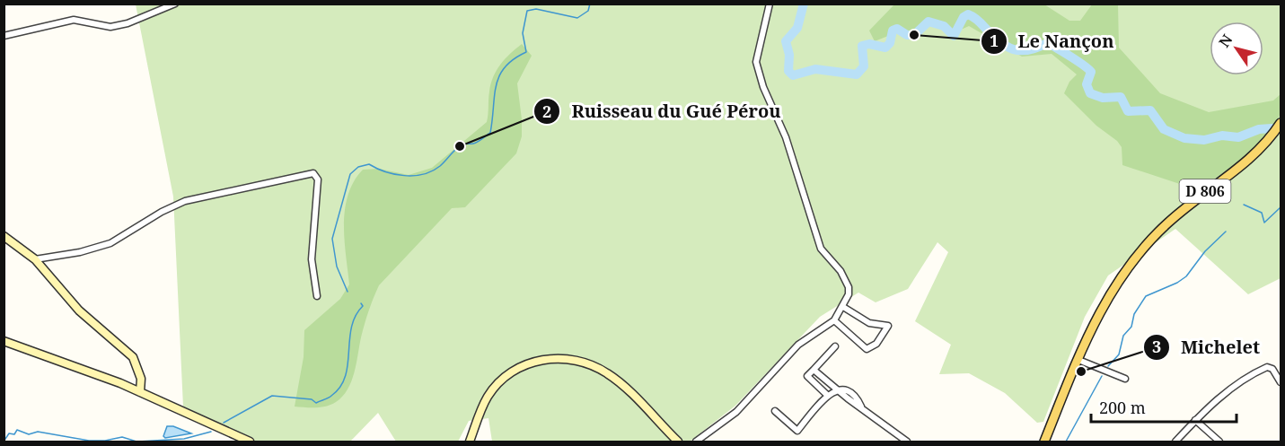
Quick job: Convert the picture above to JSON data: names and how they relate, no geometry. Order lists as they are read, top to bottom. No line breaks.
{"streets":{"main road":["D 806"]},"places":["Le Nançon","Ruisseau du Gué Pérou","Michelet"],"scale_bar":"200 m","north":"top left"}
